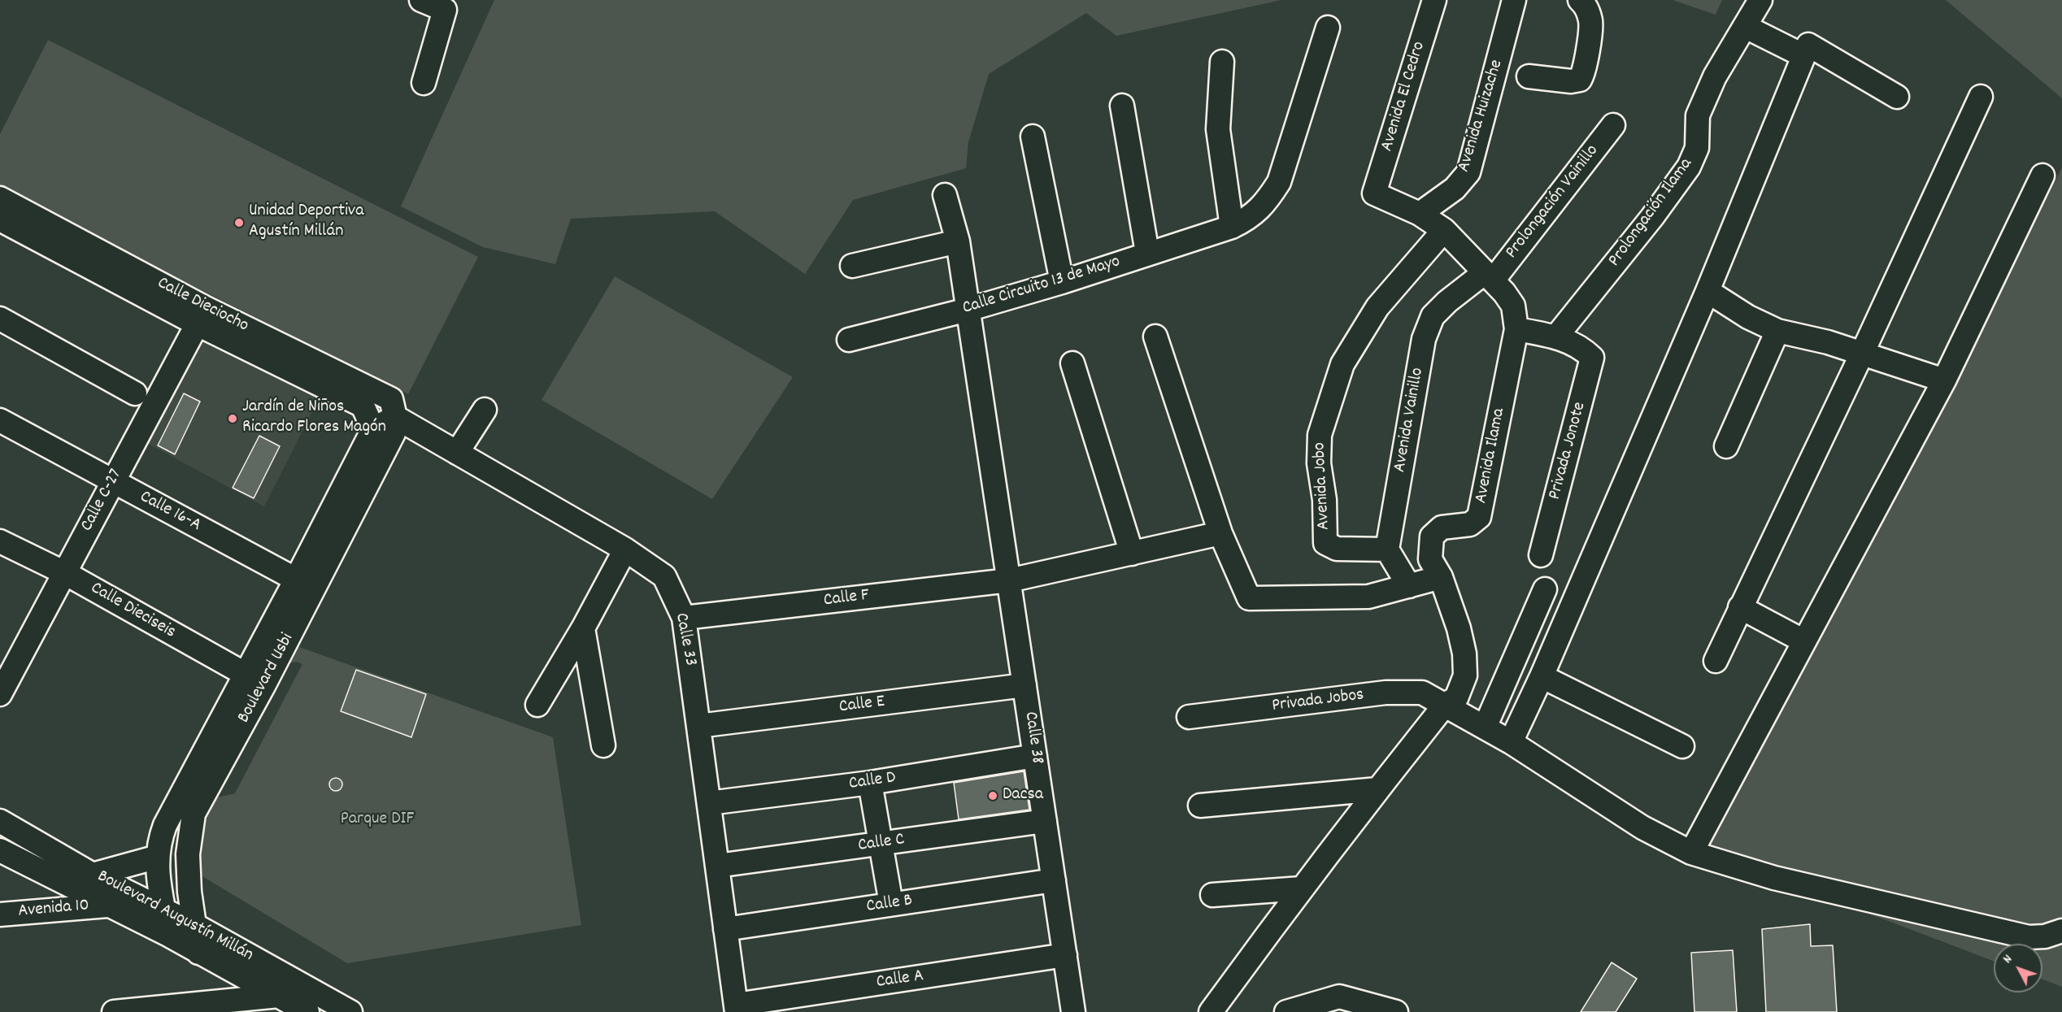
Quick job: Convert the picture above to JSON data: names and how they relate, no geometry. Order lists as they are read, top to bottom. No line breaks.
{"streets":{"street":["Avenida El Cedro","Avenida Huizache","Prolongación Vainillo","Prolongación Ilama","Calle Circuito 13 de Mayo","Calle Dieciocho","Avenida Vainillo","Privada Jonote","Avenida Ilama","Avenida Jobo","Calle C-27","Calle 16-A","Calle F","Calle Dieciseis","Calle 33","Boulevard Usbi","Privada Jobos","Calle E","Calle 38","Calle D","Calle C","Calle B","Avenida 10","Boulevard Augustín Millán","Calle A"]},"crossings":[["Avenida El Cedro","Avenida Ilama"],["Avenida Huizache","Avenida Ilama"],["Prolongación Vainillo","Avenida Vainillo"],["Prolongación Vainillo","Avenida Ilama"],["Prolongación Ilama","Privada Jonote"],["Calle Circuito 13 de Mayo","Calle 38"],["Calle Dieciocho","Calle C-27"],["Calle Dieciocho","Calle 33"],["Calle Dieciocho","Boulevard Usbi"],["Avenida Vainillo","Avenida Ilama"],["Avenida Vainillo","Avenida Jobo"],["Avenida Ilama","Avenida Jobo"],["Avenida Ilama","Privada Jobos"],["Calle C-27","Calle 16-A"],["Calle C-27","Calle Dieciseis"],["Calle 16-A","Boulevard Usbi"],["Calle F","Calle 33"],["Calle F","Calle 38"],["Calle Dieciseis","Boulevard Usbi"],["Calle 33","Boulevard Usbi"],["Calle 33","Calle E"],["Calle 33","Calle D"],["Calle 33","Calle C"],["Calle 33","Calle B"],["Calle 33","Calle A"],["Boulevard Usbi","Boulevard Augustín Millán"],["Calle E","Calle 38"],["Calle 38","Calle D"],["Calle 38","Calle C"],["Calle 38","Calle B"],["Calle 38","Calle A"],["Avenida 10","Boulevard Augustín Millán"]],"parks":["Parque DIF"],"places":["Unidad Deportiva Agustín Millán","Jardín de Niños Ricardo Flores Magón","Dacsa"],"north":"top left"}
